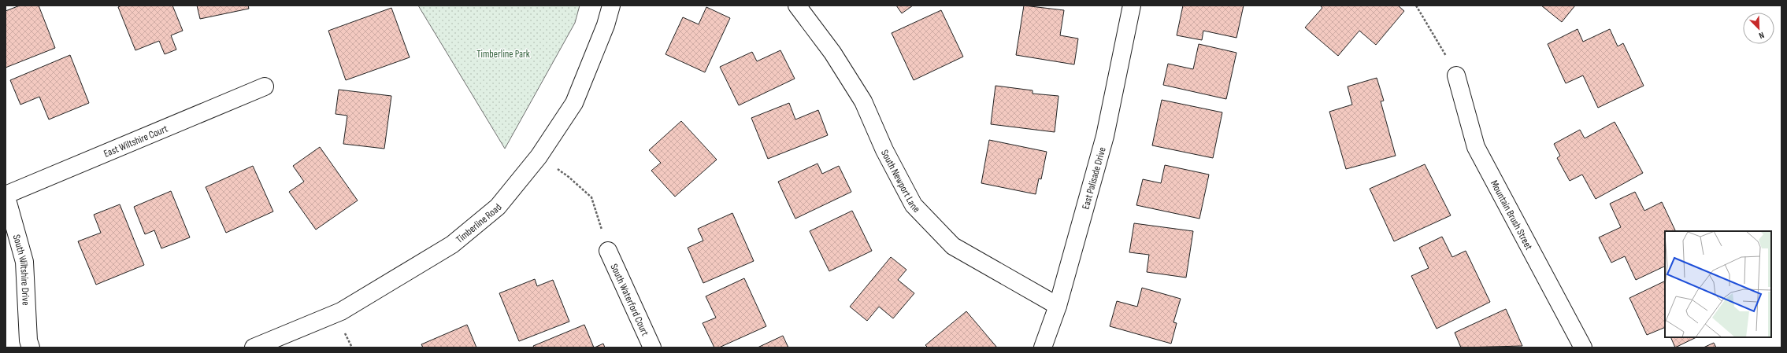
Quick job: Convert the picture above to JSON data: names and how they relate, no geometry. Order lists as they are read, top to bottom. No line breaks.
{"streets":{"street":["East Wiltshire Court","East Palisade Drive","South Newport Lane","Mountain Brush Street","Timberline Road","South Wiltshire Drive","South Waterford Court"]},"crossings":[["East Wiltshire Court","South Wiltshire Drive"],["East Palisade Drive","South Newport Lane"]],"parks":["Timberline Park"],"north":"bottom right"}
